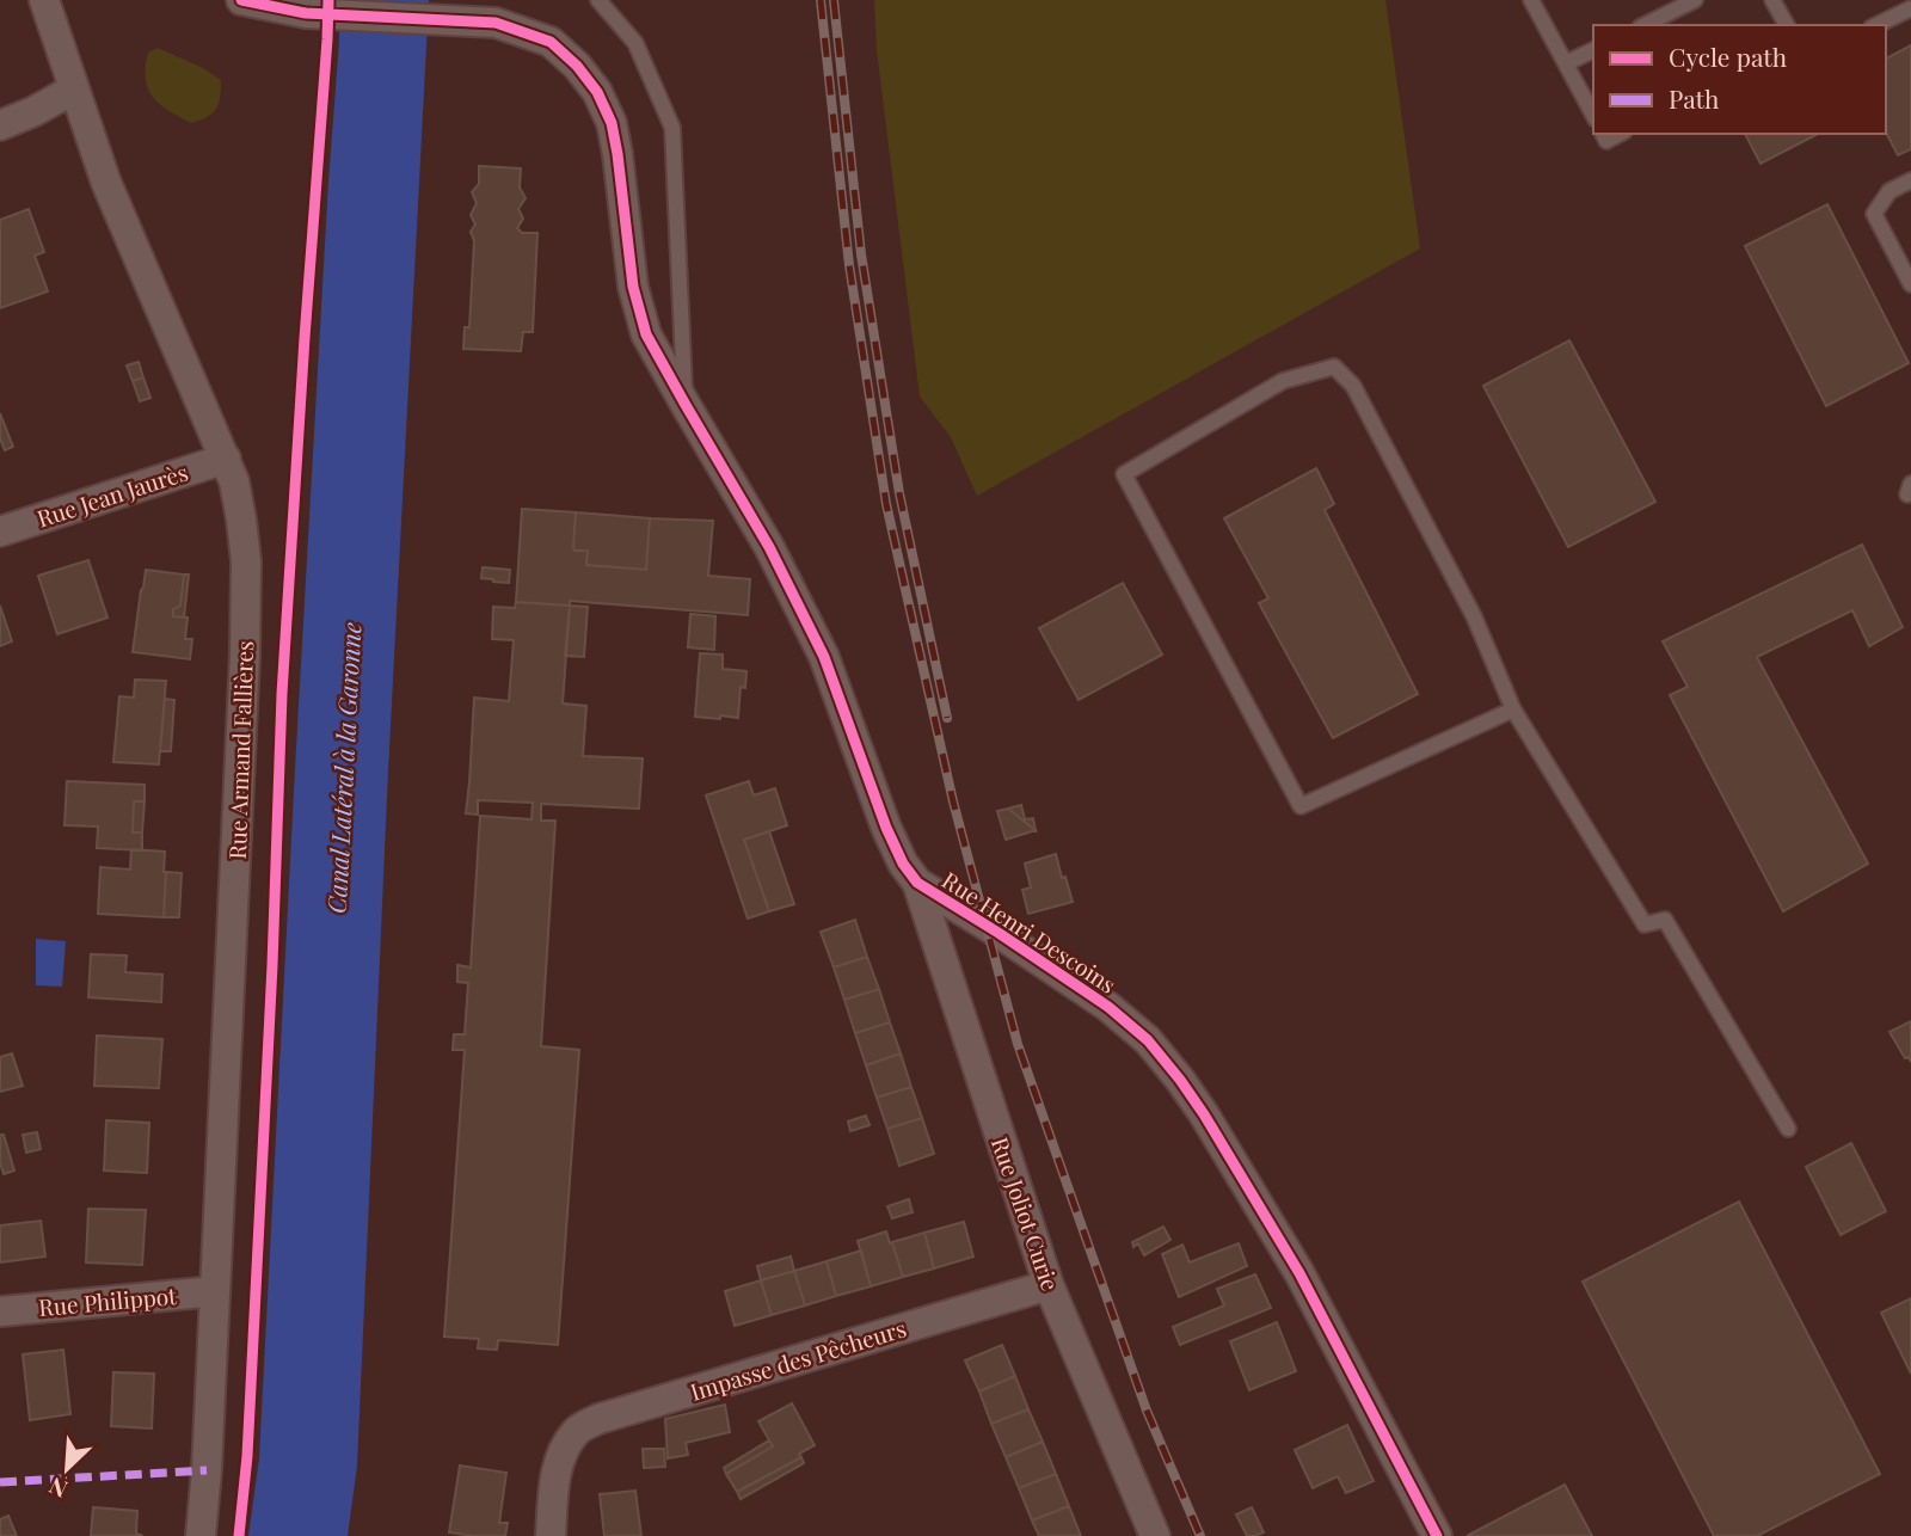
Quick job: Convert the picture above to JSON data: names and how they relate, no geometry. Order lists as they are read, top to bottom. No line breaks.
{"streets":{"street":["Rue Jean Jaurès","Rue Armand Fallières","Rue Henri Descoins","Rue Joliot Curie","Rue Philippot","Impasse des Pêcheurs"]},"crossings":[["Rue Jean Jaurès","Rue Armand Fallières"],["Rue Armand Fallières","Rue Philippot"],["Rue Henri Descoins","Rue Joliot Curie"],["Rue Joliot Curie","Impasse des Pêcheurs"]],"water":["Canal Latéral à la Garonne"],"legend":["Cycle path","Path"],"north":"bottom left"}
